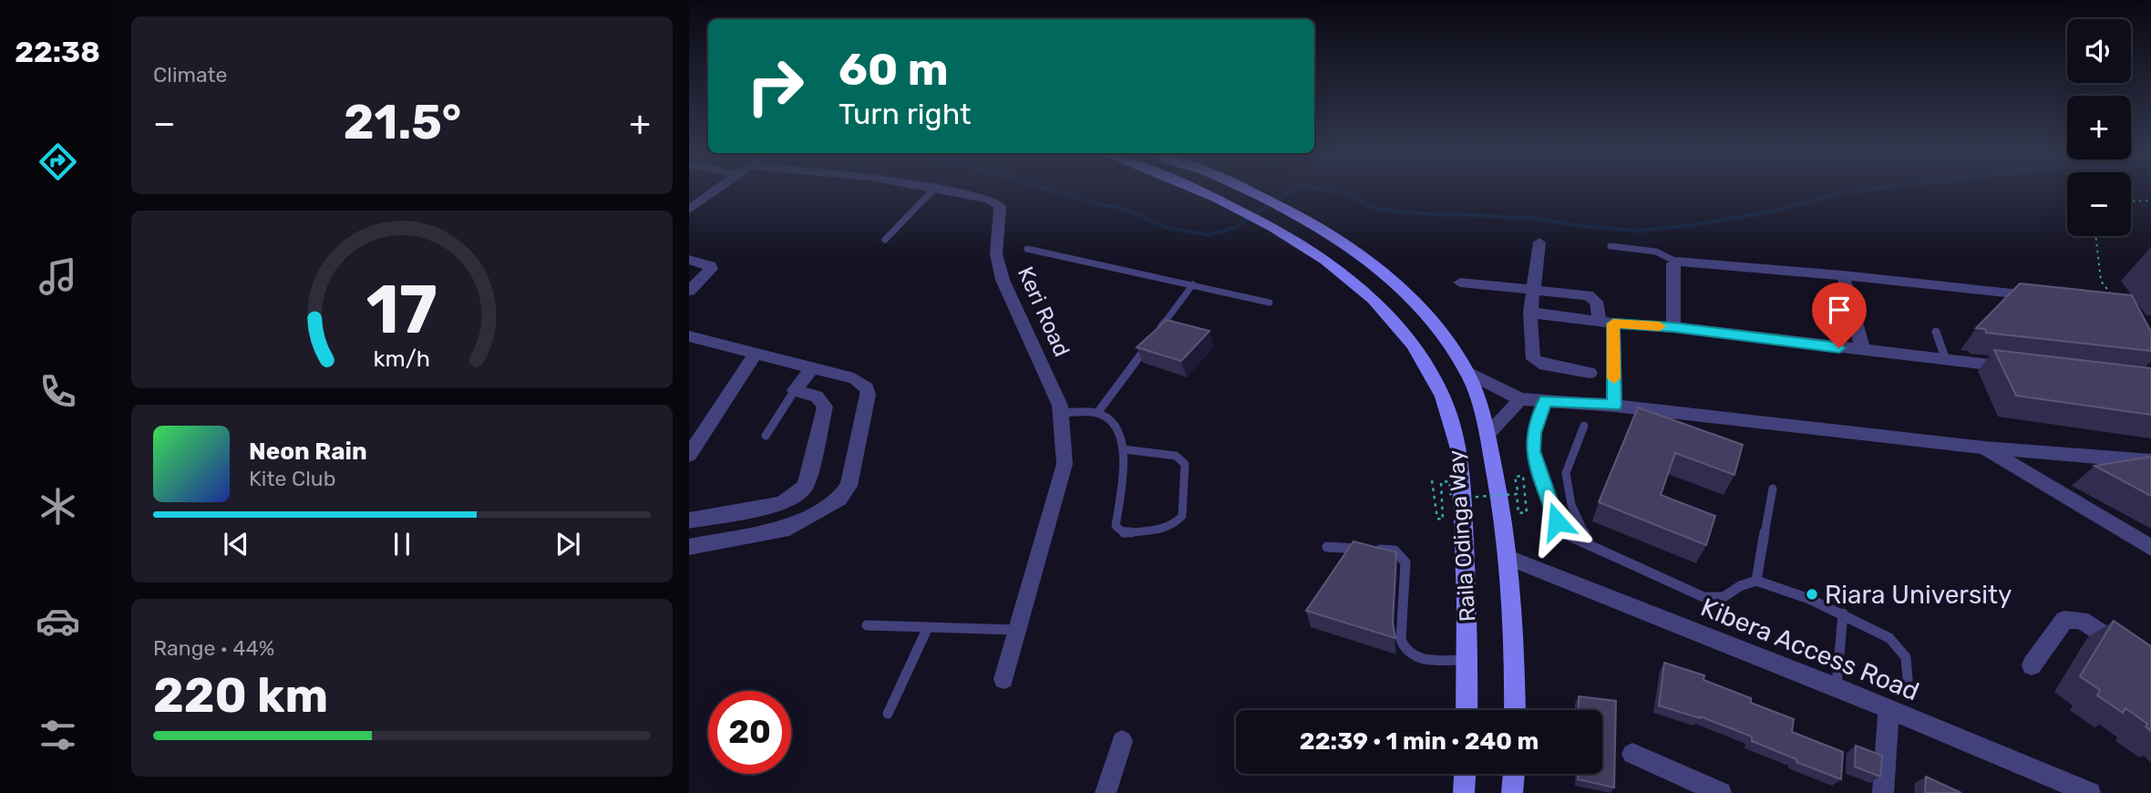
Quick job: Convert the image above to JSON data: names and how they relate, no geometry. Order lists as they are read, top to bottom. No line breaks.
{"streets":{"main road":["Raila Odinga Way"],"street":["Keri Road","Kibera Access Road"]},"crossings":[["Raila Odinga Way","Kibera Access Road"]],"places":["Riara University"],"page":{"tabs":"22:38","tile":["Climate",["Range · 44%","220 km"]],"map_buttons":["+","−"],"turn":["60 m","Turn right"],"heat":["−","21.5°","+"],"song":["Neon Rain","Kite Club"],"limit":"20","trip":"22:39 · 1 min · 240 m","gauge":["17","km/h"]}}
